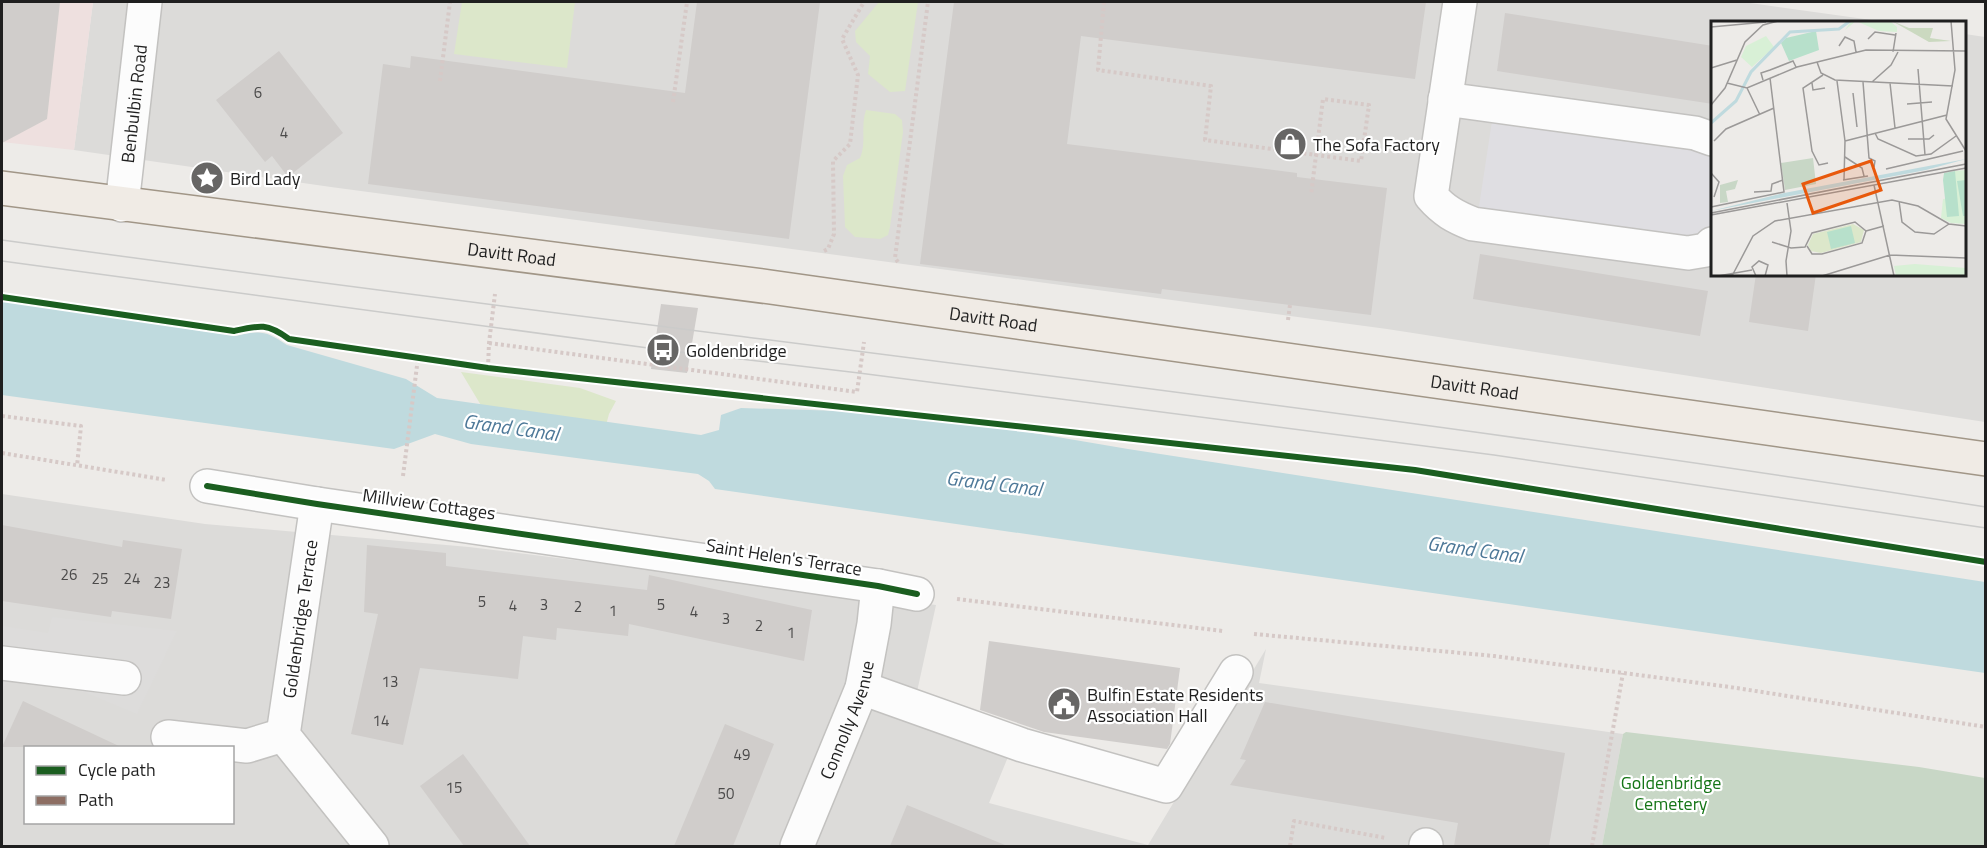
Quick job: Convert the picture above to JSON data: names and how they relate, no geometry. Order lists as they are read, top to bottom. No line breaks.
{"streets":{"main road":["Davitt Road"],"street":["Benbulbin Road","Millview Cottages","Saint Helen's Terrace","Goldenbridge Terrace","Connolly Avenue"]},"crossings":[["Benbulbin Road","Davitt Road"],["Millview Cottages","Saint Helen's Terrace"],["Millview Cottages","Goldenbridge Terrace"],["Saint Helen's Terrace","Connolly Avenue"]],"water":["Grand Canal"],"parks":["Goldenbridge Cemetery"],"places":{"shop":["The Sofa Factory"],"place":["Bird Lady"],"bus stop":["Goldenbridge"],"public building":["Bulfin Estate Residents Association Hall"]},"house_numbers":["6","4","26","25","24","23","5","3","5","4","2","1","4","3","2","1","13","14","49","15","50"],"legend":["Cycle path","Path"]}
